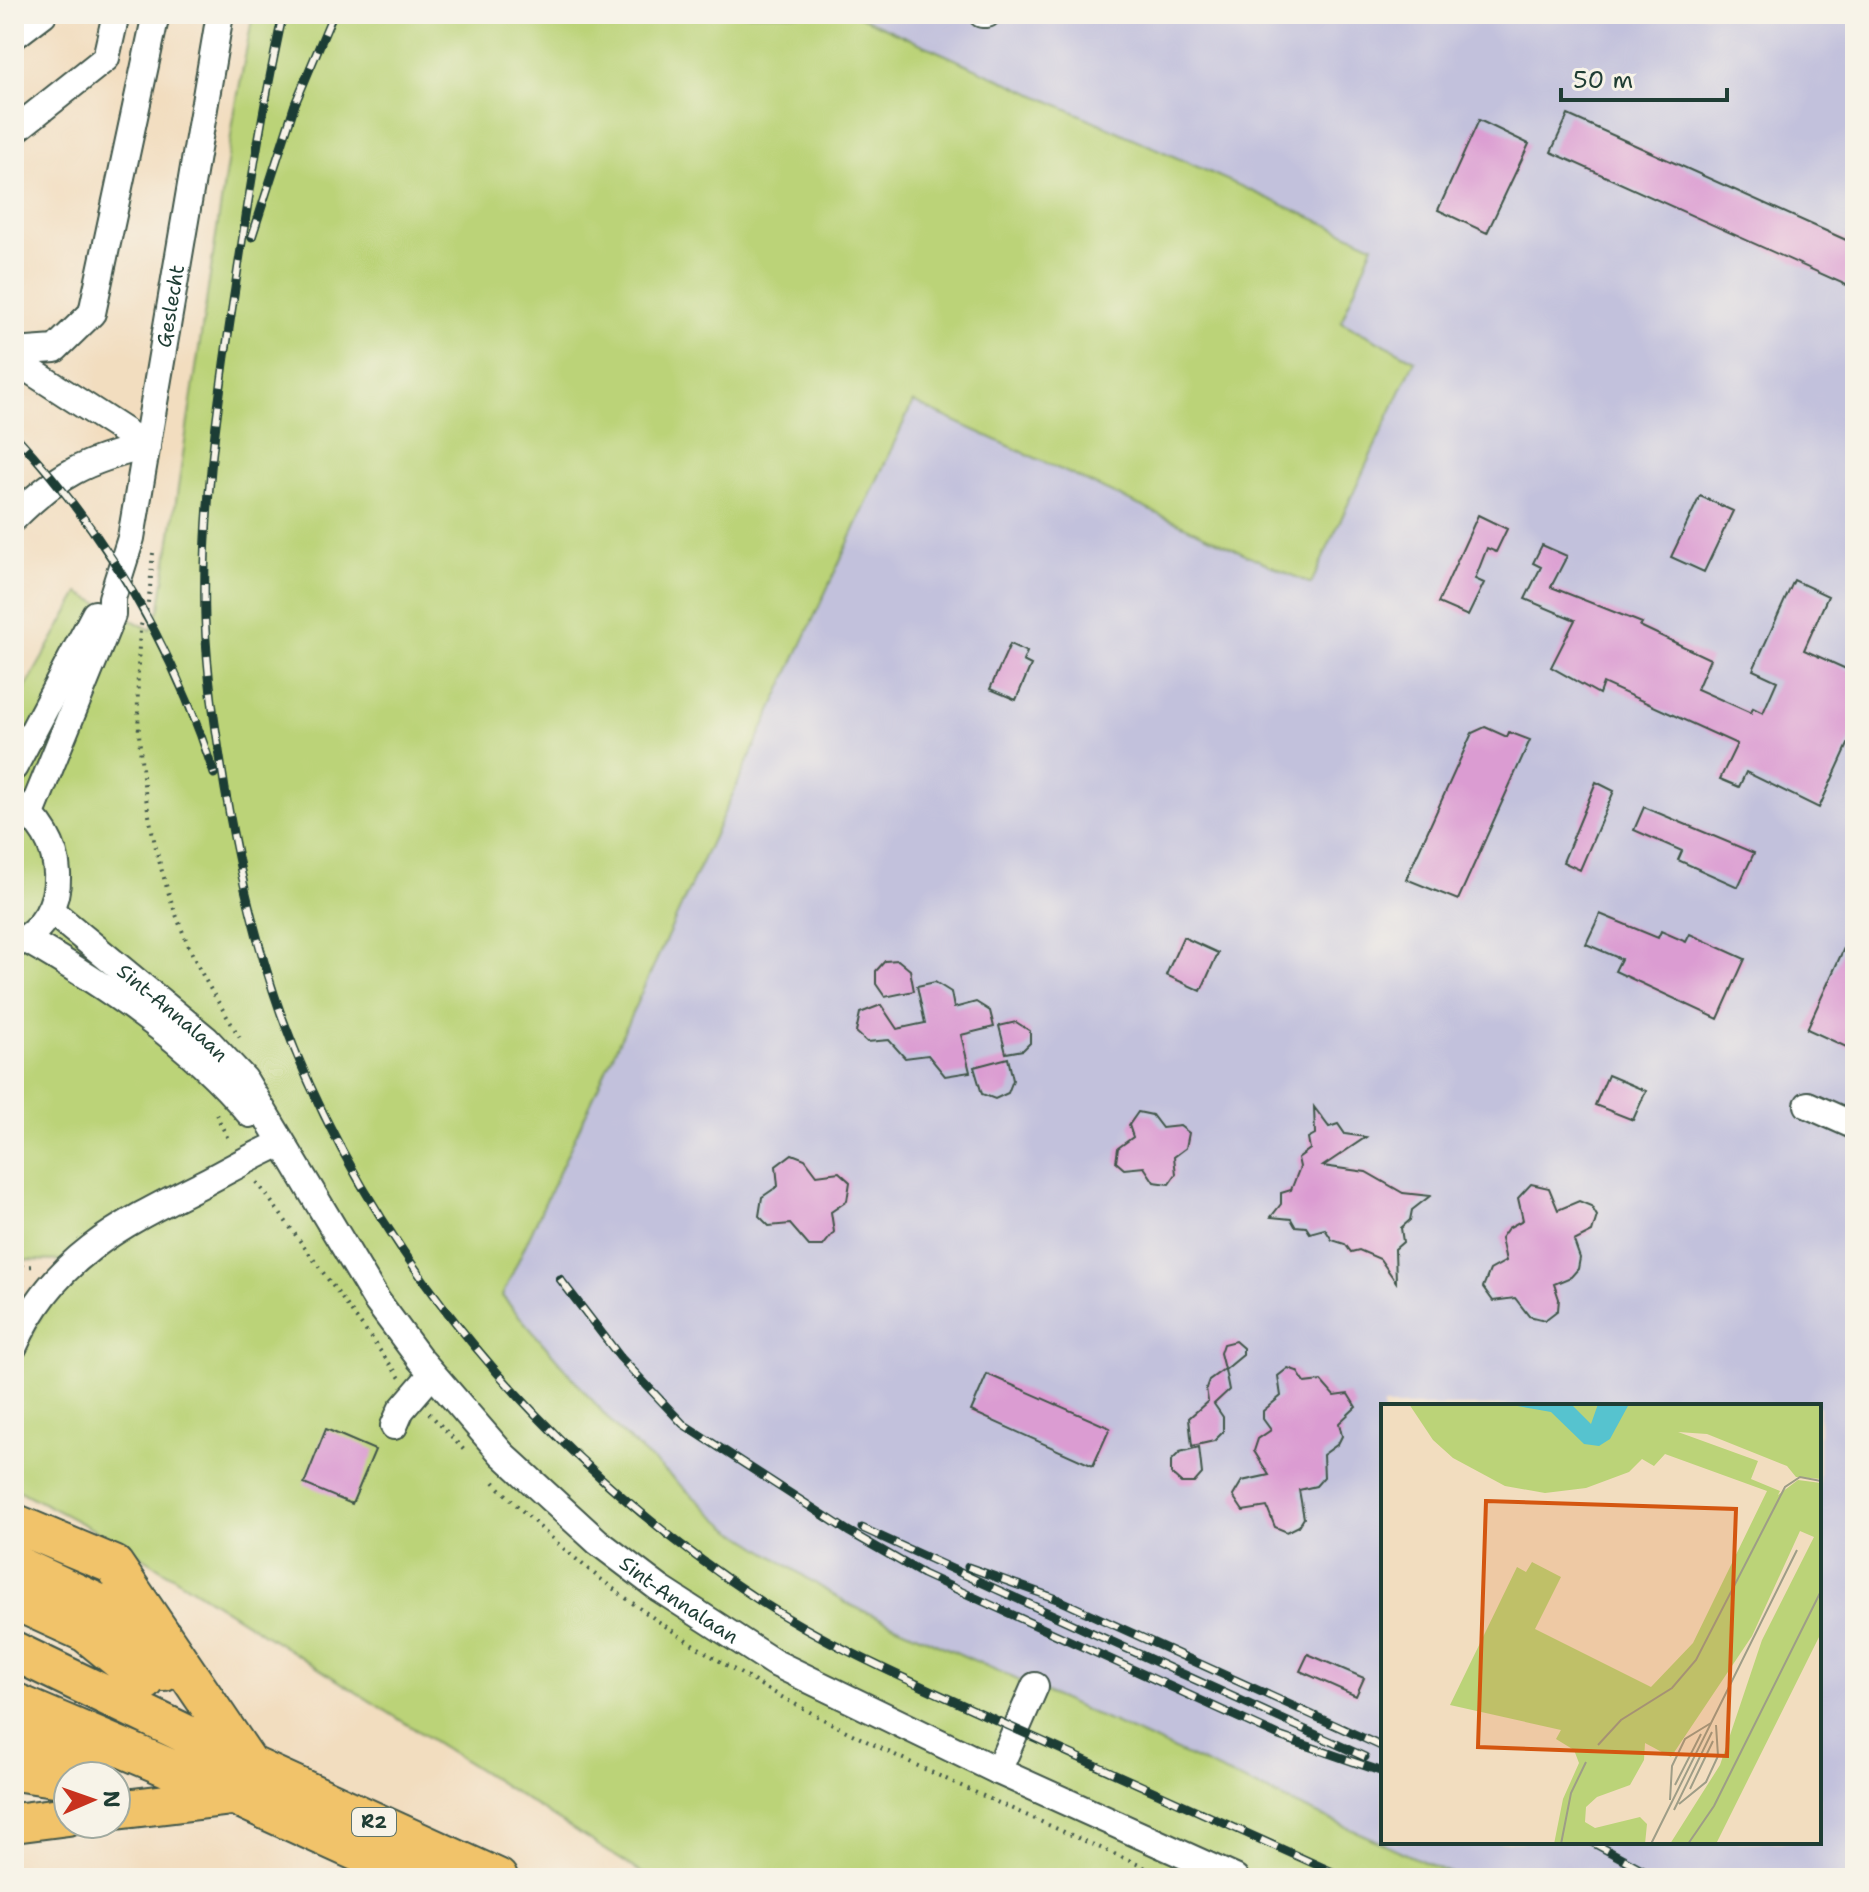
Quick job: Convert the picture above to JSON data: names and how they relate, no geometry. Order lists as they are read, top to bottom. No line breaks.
{"streets":{"highway":["R2"],"street":["Geslecht","Sint-Annalaan"]},"crossings":[["Geslecht","Sint-Annalaan"]],"scale_bar":"50 m","north":"right"}
